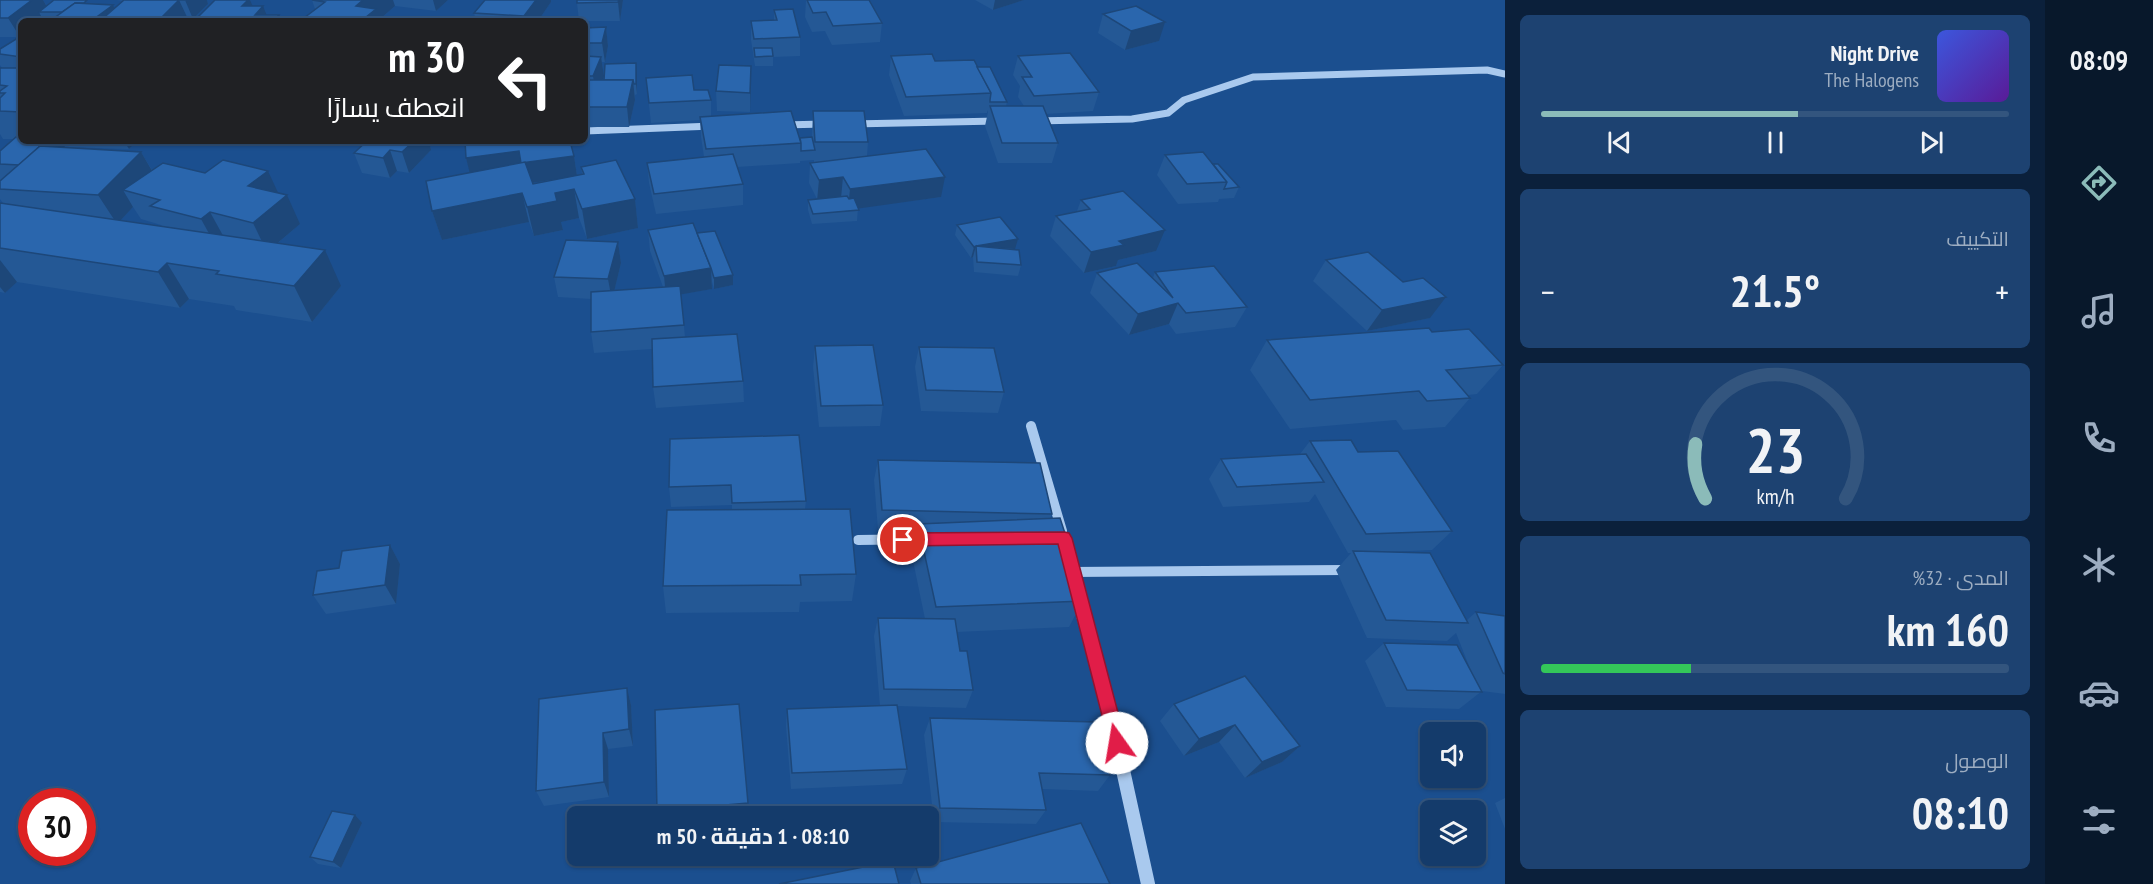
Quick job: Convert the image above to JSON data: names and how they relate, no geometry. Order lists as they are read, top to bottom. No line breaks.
{"page":{"tabs":"08:09","turn":["30 m","انعطف يسارًا"],"song":["Night Drive","The Halogens"],"tile":["التكييف",["المدى · 32%","160 km"],["الوصول","08:10"]],"heat":["−","21.5°","+"],"limit":"30","trip":"08:10 · 1 دقيقة · 50 m","gauge":["23","km/h"]}}
